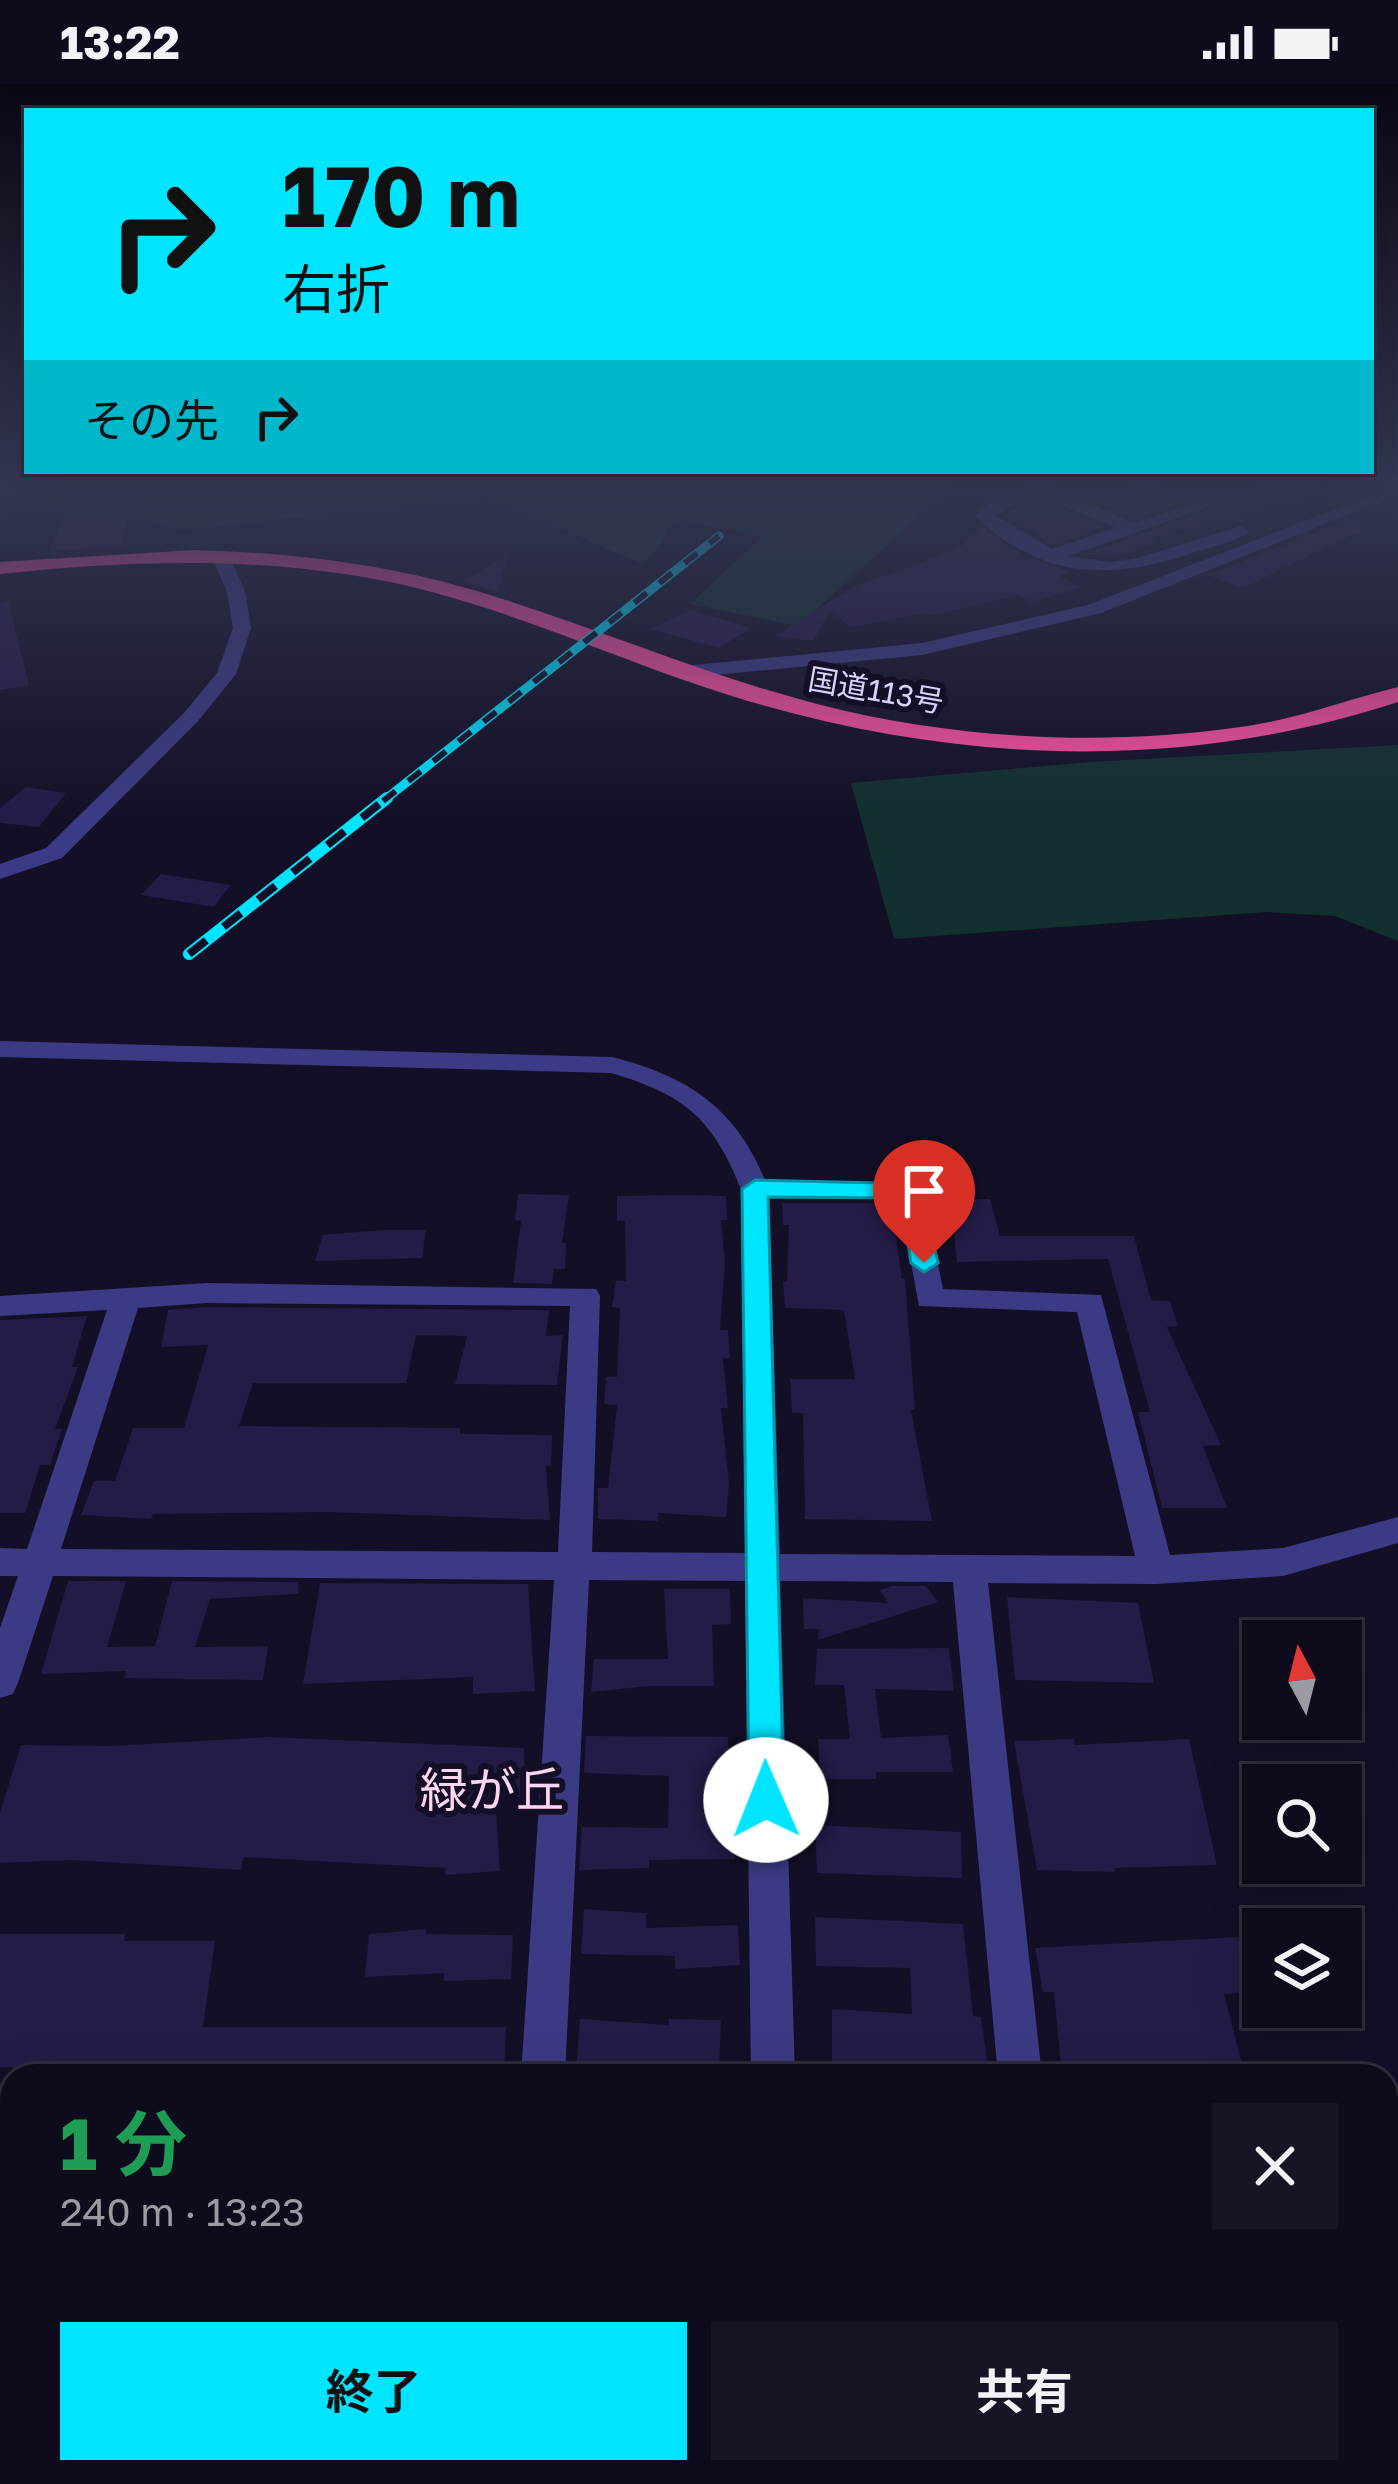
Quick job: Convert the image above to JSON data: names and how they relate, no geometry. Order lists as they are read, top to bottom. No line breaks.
{"streets":{"highway":["国道113号"]},"districts":["緑が丘"],"north":"top","page":{"status":"13:22","turn":["170 m","右折"],"then":"その先","heading":["1 分","240 m · 13:23"],"buttons":["終了","共有"]}}
